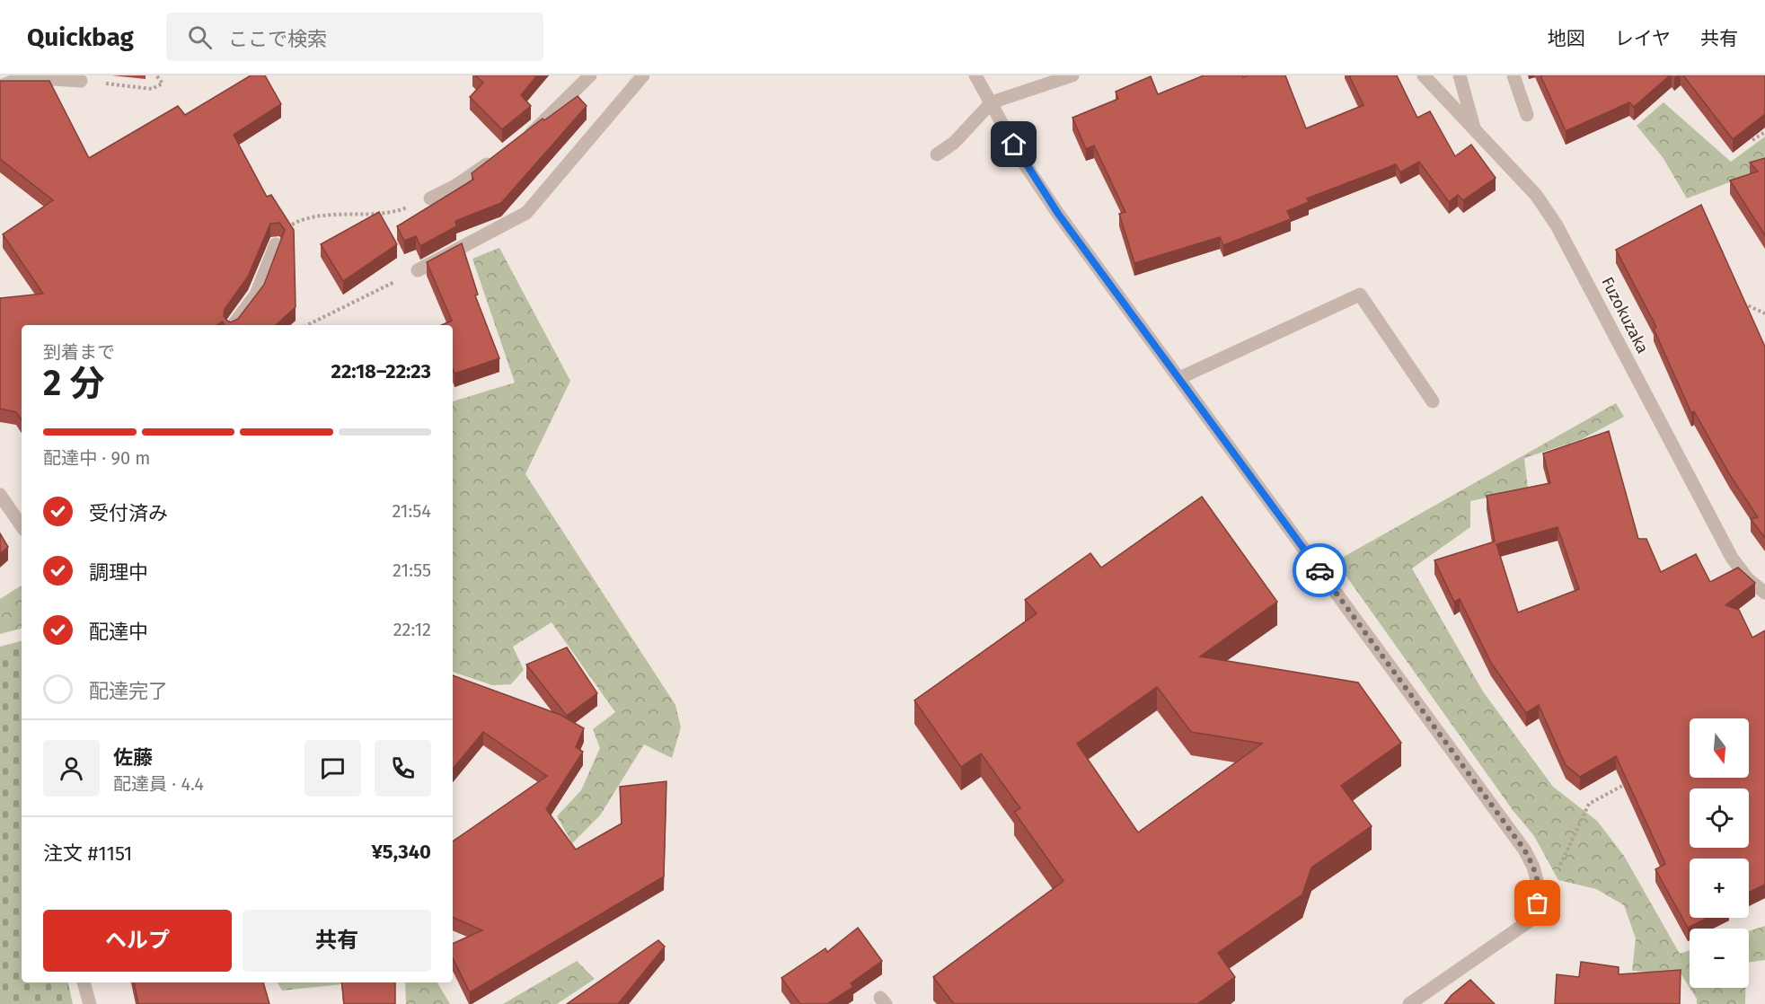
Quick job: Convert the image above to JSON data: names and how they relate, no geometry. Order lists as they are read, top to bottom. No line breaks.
{"streets":{"street":["Fuzokuzaka"]},"north":"bottom","page":{"header":"Quickbag","search":"ここで検索","nav":["地図","レイヤ","共有"],"heading":["2 分","到着まで","22:18–22:23"],"panel":["佐藤","配達員 · 4.4","注文 #1151","¥5,340"],"bar":"配達中 · 90 m","list":[["受付済み","21:54"],["調理中","21:55"],["配達中","22:12"],"配達完了"],"map_buttons":["+","−"],"buttons":["ヘルプ","共有"]}}
